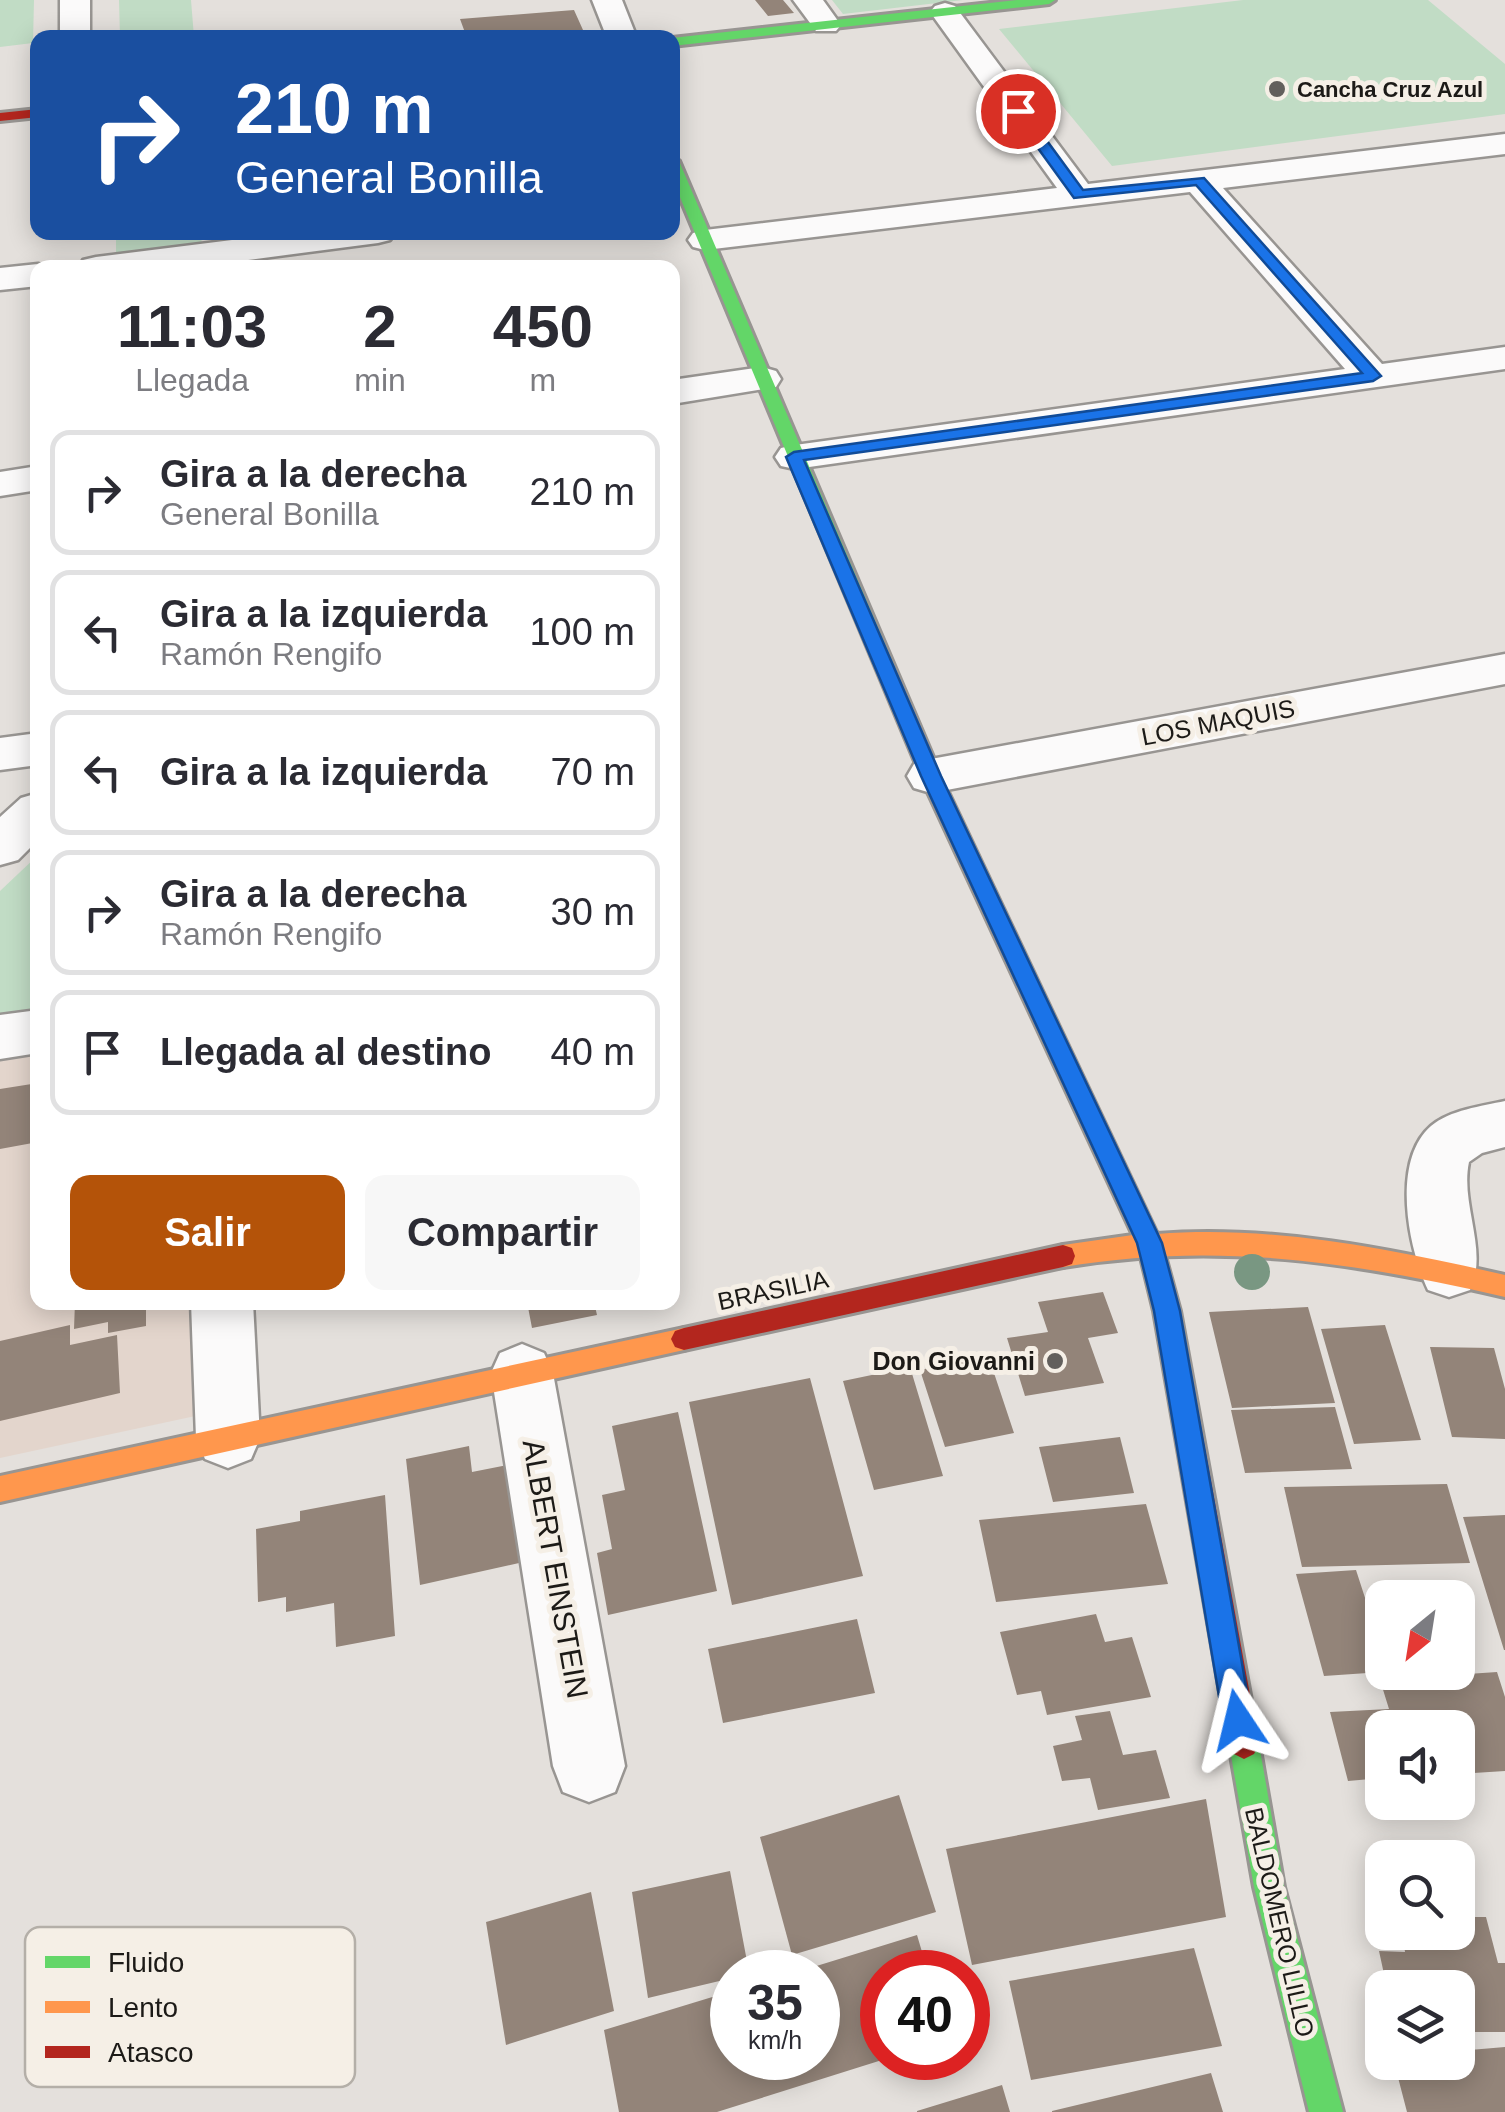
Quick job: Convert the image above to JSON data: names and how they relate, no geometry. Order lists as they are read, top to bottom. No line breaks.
{"streets":{"street":["LOS MAQUIS","BRASILIA","ALBERT EINSTEIN","BALDOMERO LILLO"]},"crossings":[["LOS MAQUIS","BALDOMERO LILLO"],["BRASILIA","ALBERT EINSTEIN"],["BRASILIA","BALDOMERO LILLO"]],"places":["Cancha Cruz Azul","Don Giovanni"],"legend":["Fluido","Lento","Atasco"],"north":"bottom left","page":{"turn":["210 m","General Bonilla"],"eta":["11:03","Llegada","2","min","450","m"],"list":[{"name":"Gira a la derecha","note":"General Bonilla","value":"210 m"},{"name":"Gira a la izquierda","note":"Ramón Rengifo","value":"100 m"},{"name":"Gira a la izquierda","value":"70 m"},{"name":"Gira a la derecha","note":"Ramón Rengifo","value":"30 m"},{"name":"Llegada al destino","value":"40 m"}],"buttons":["Salir","Compartir"],"speed":"35 km/h","limit":"40"}}
